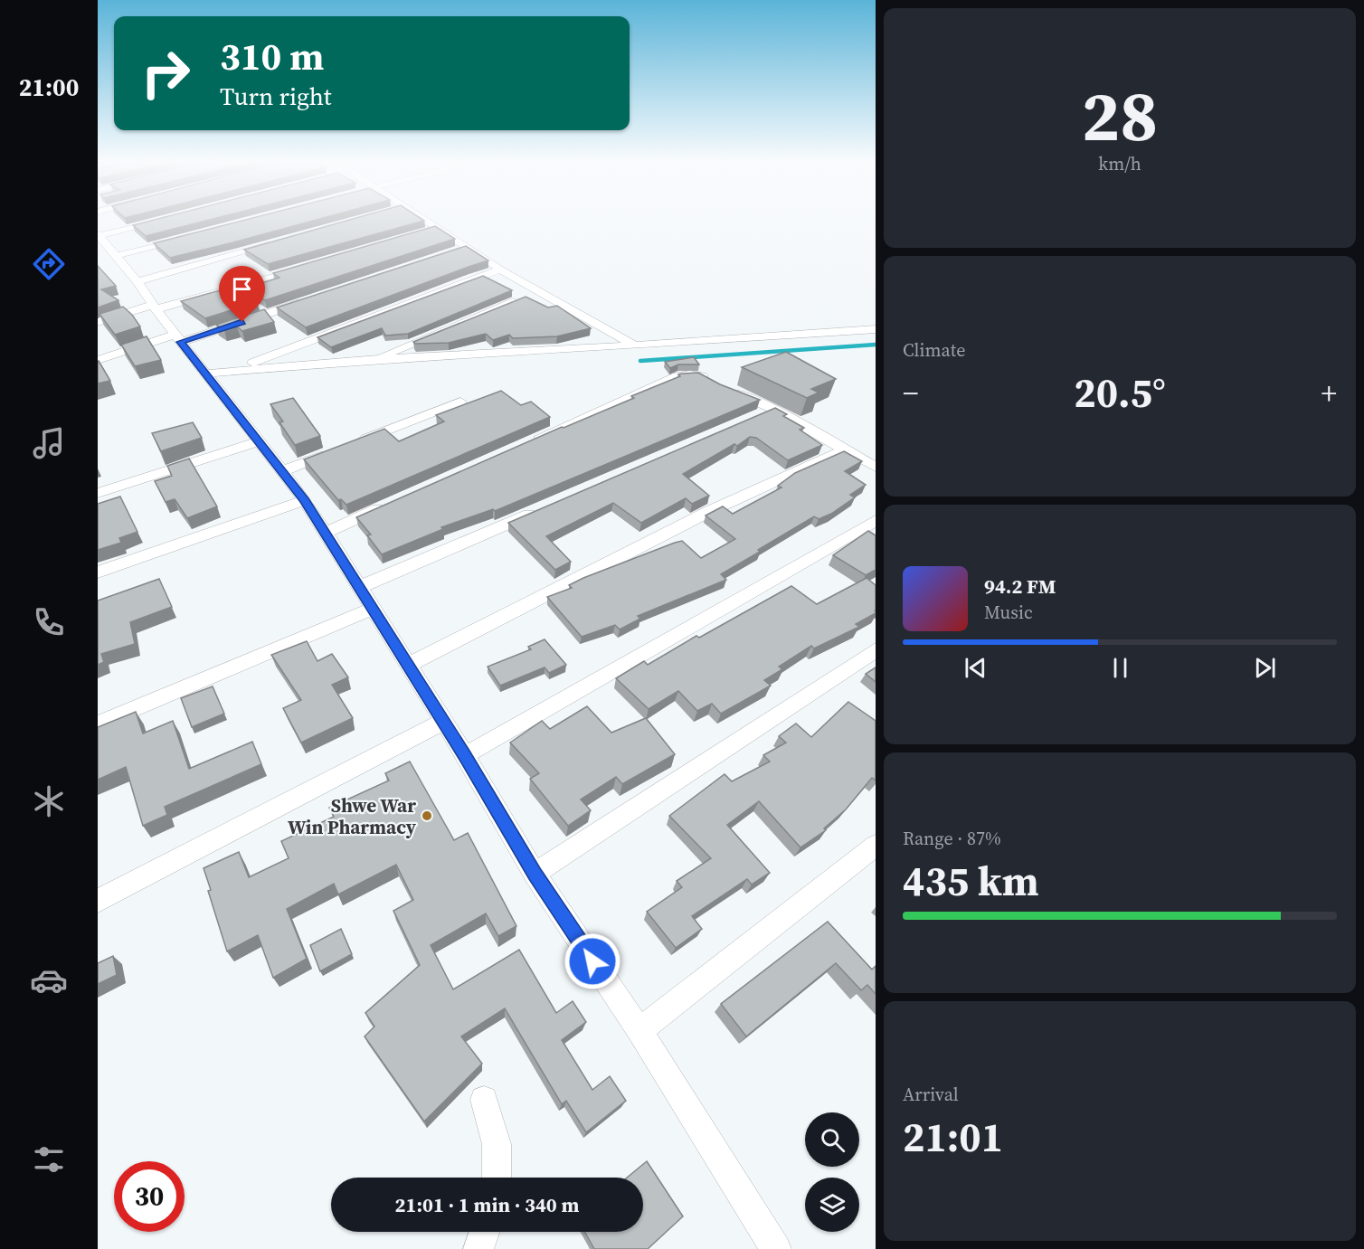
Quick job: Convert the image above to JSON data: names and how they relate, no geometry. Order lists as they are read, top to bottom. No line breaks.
{"places":["Shwe War Win Pharmacy"],"page":{"tabs":"21:00","tile":[["28","km/h"],"Climate",["Range · 87%","435 km"],["Arrival","21:01"]],"turn":["310 m","Turn right"],"heat":["−","20.5°","+"],"song":["94.2 FM","Music"],"limit":"30","trip":"21:01 · 1 min · 340 m"}}
